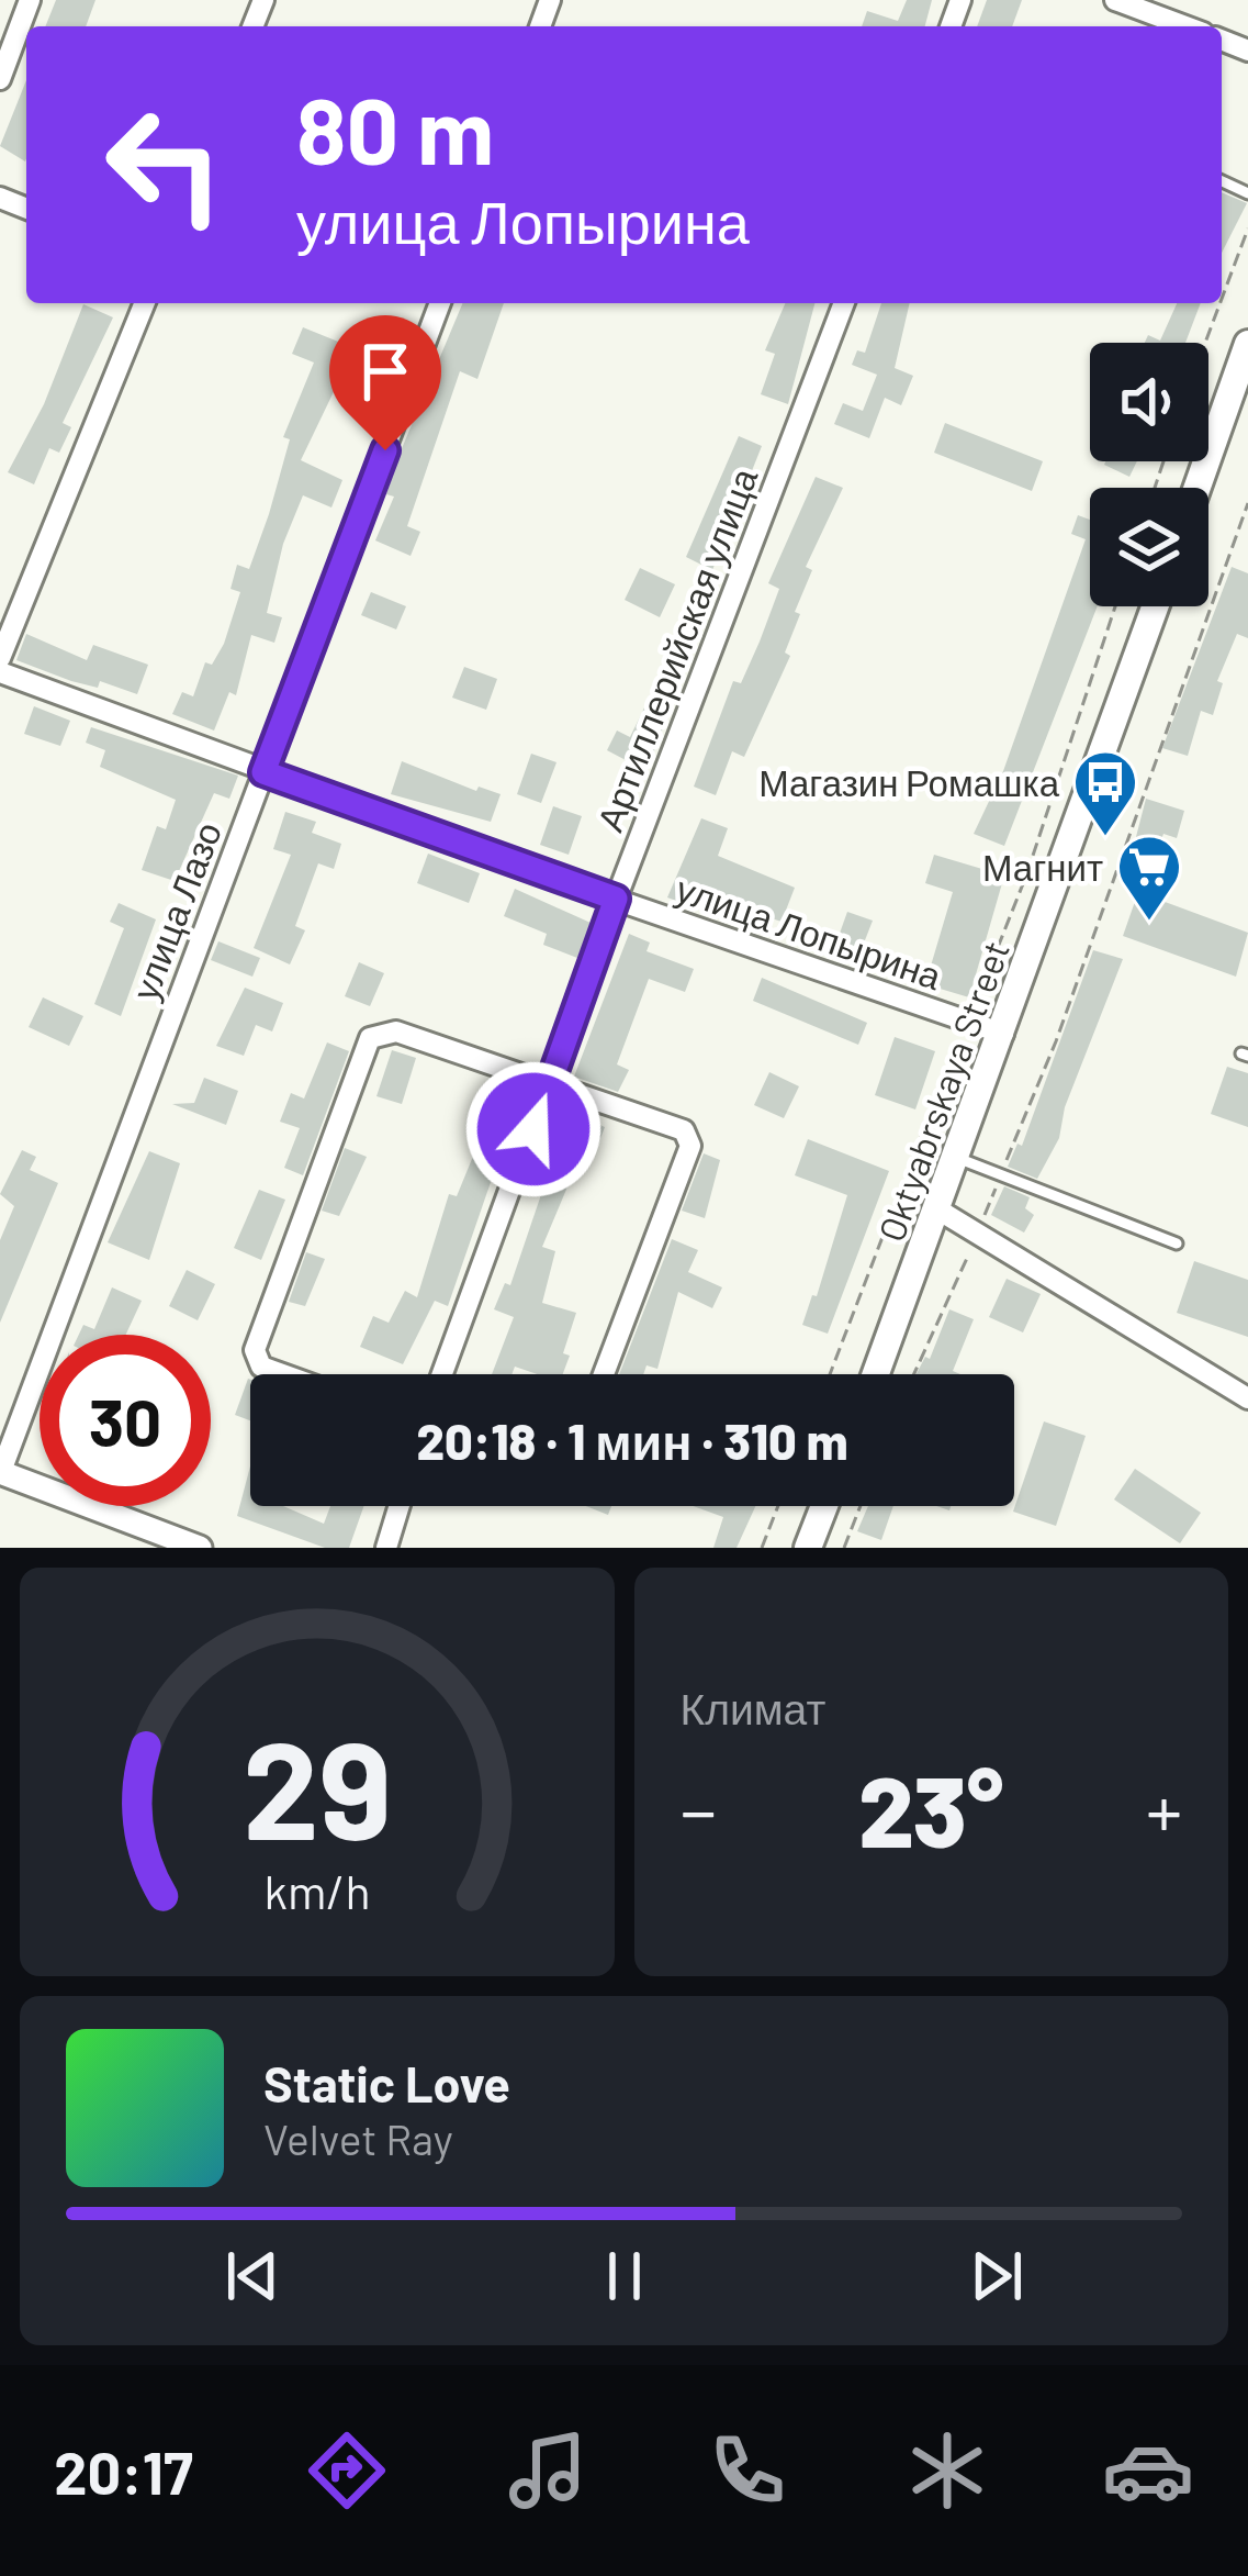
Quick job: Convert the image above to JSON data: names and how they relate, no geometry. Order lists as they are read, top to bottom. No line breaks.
{"streets":{"main road":["Oktyabrskaya Street"],"street":["Артиллерийская улица","улица Лазо","улица Лопырина"]},"crossings":[["Артиллерийская улица","улица Лопырина"],["улица Лазо","улица Лопырина"],["улица Лопырина","Oktyabrskaya Street"]],"places":{"bus stop":["Магазин Ромашка"],"supermarket":["Магнит"]},"page":{"turn":["80 m","улица Лопырина"],"limit":"30","trip":"20:18 · 1 мин · 310 m","tile":"Климат","heat":["−","23°","+"],"song":["Static Love","Velvet Ray"],"tabs":"20:17","gauge":["29","km/h"]}}
